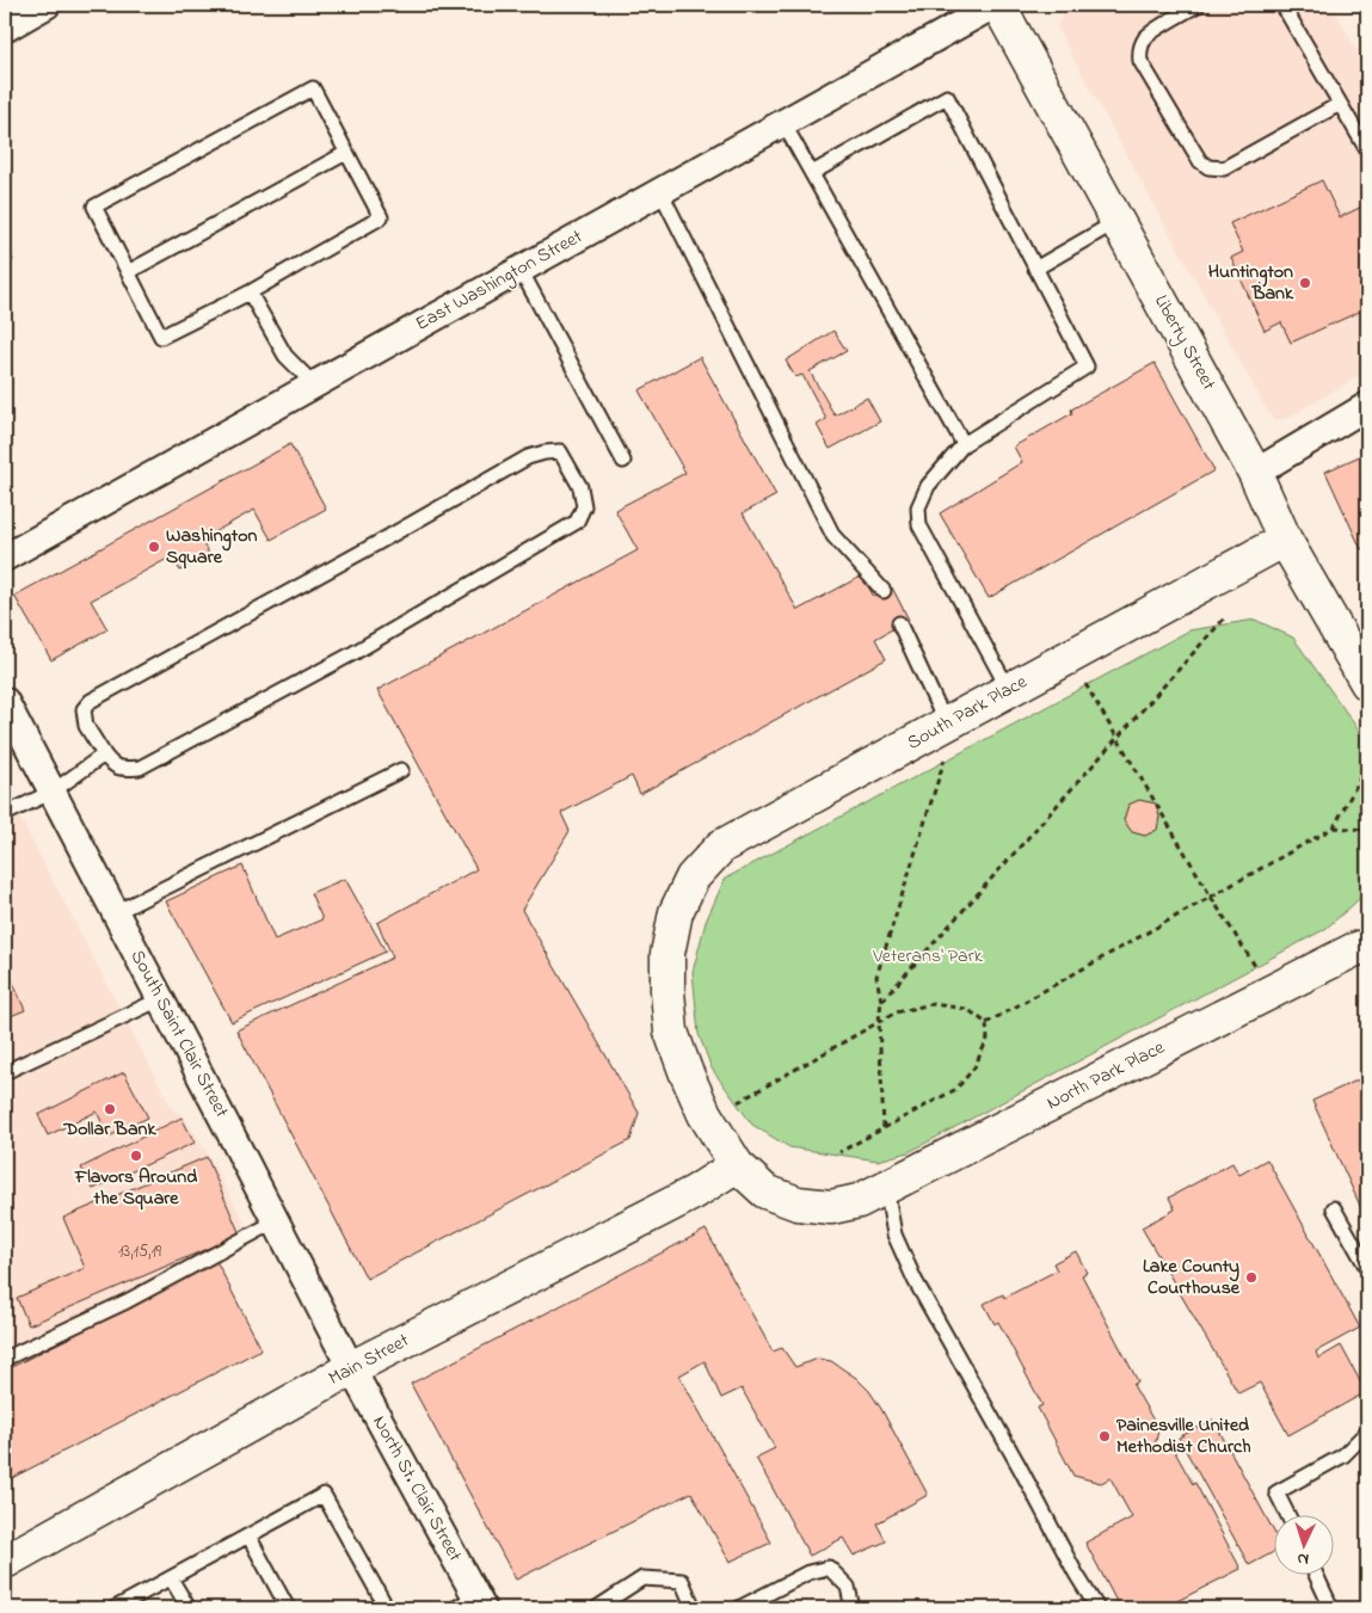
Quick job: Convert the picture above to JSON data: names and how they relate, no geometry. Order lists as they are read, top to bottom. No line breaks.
{"streets":{"street":["East Washington Street","Liberty Street","South Park Place","South Saint Clair Street","North Park Place","Main Street","North St. Clair Street"]},"crossings":[["East Washington Street","Liberty Street"],["Liberty Street","South Park Place"],["South Park Place","North Park Place"],["South Park Place","Main Street"],["South Saint Clair Street","Main Street"],["South Saint Clair Street","North St. Clair Street"],["North Park Place","Main Street"],["Main Street","North St. Clair Street"]],"parks":["Veterans' Park"],"places":["Huntington Bank","Washington Square","Dollar Bank","Flavors Around the Square","Lake County Courthouse","Painesville United Methodist Church"],"house_numbers":["13,15,19"],"north":"bottom"}
